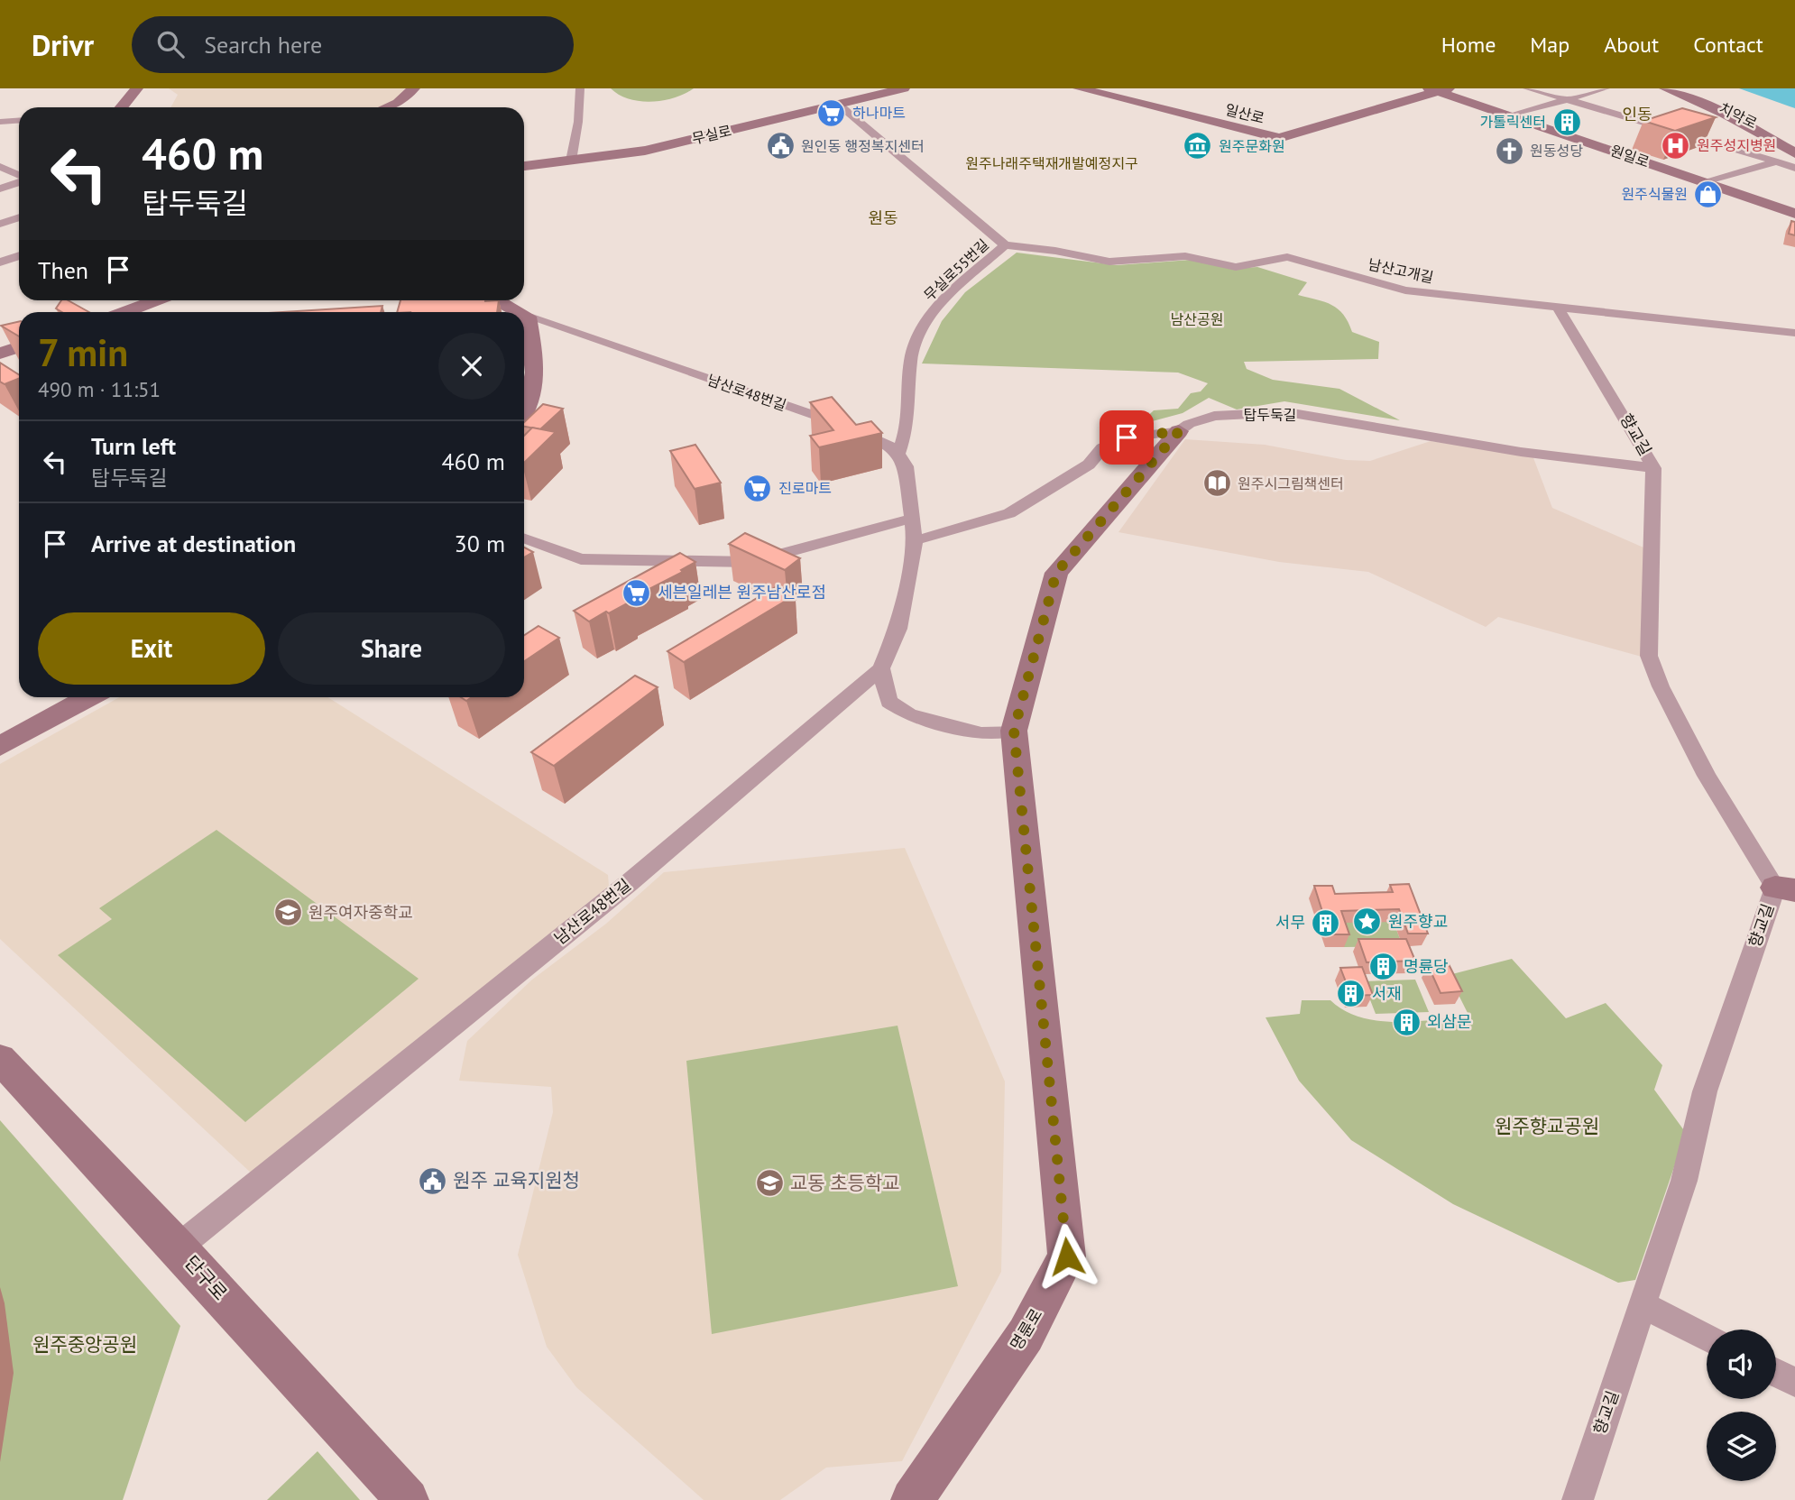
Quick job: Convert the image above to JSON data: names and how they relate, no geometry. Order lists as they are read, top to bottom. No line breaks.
{"streets":{"street":["일산로","치악로","무실로","원일로","무실로55번길","남산고개길","남산로48번길","탑두둑길","향교길","단구로","명륜로"]},"crossings":[["일산로","원일로"],["무실로","무실로55번길"],["무실로55번길","남산고개길"],["무실로55번길","남산로48번길"],["남산고개길","향교길"],["남산로48번길","탑두둑길"],["남산로48번길","단구로"],["탑두둑길","향교길"],["탑두둑길","명륜로"]],"districts":["인동","원주나래주택재개발예정지구","원동"],"parks":["남산공원","원주향교공원","원주중앙공원"],"places":{"supermarket":["하나마트","진로마트","세븐일레븐 원주남산로점"],"building":["가톨릭센터","서무","명륜당","서재","외삼문"],"hospital":["원주성지병원"],"public building":["원인동 행정복지센터","원주 교육지원청"],"museum":["원주문화원"],"church":["원동성당"],"shop":["원주식물원"],"library":["원주시그림책센터"],"school or university":["원주여자중학교","교동 초등학교"],"place":["원주향교"]},"page":{"header":"Drivr","search":"Search here","nav":["Home","Map","About","Contact"],"turn":["460 m","탑두둑길"],"then":"Then","heading":["7 min","490 m · 11:51"],"list":[{"name":"Turn left","note":"탑두둑길","value":"460 m"},{"name":"Arrive at destination","value":"30 m"}],"buttons":["Exit","Share"]}}
